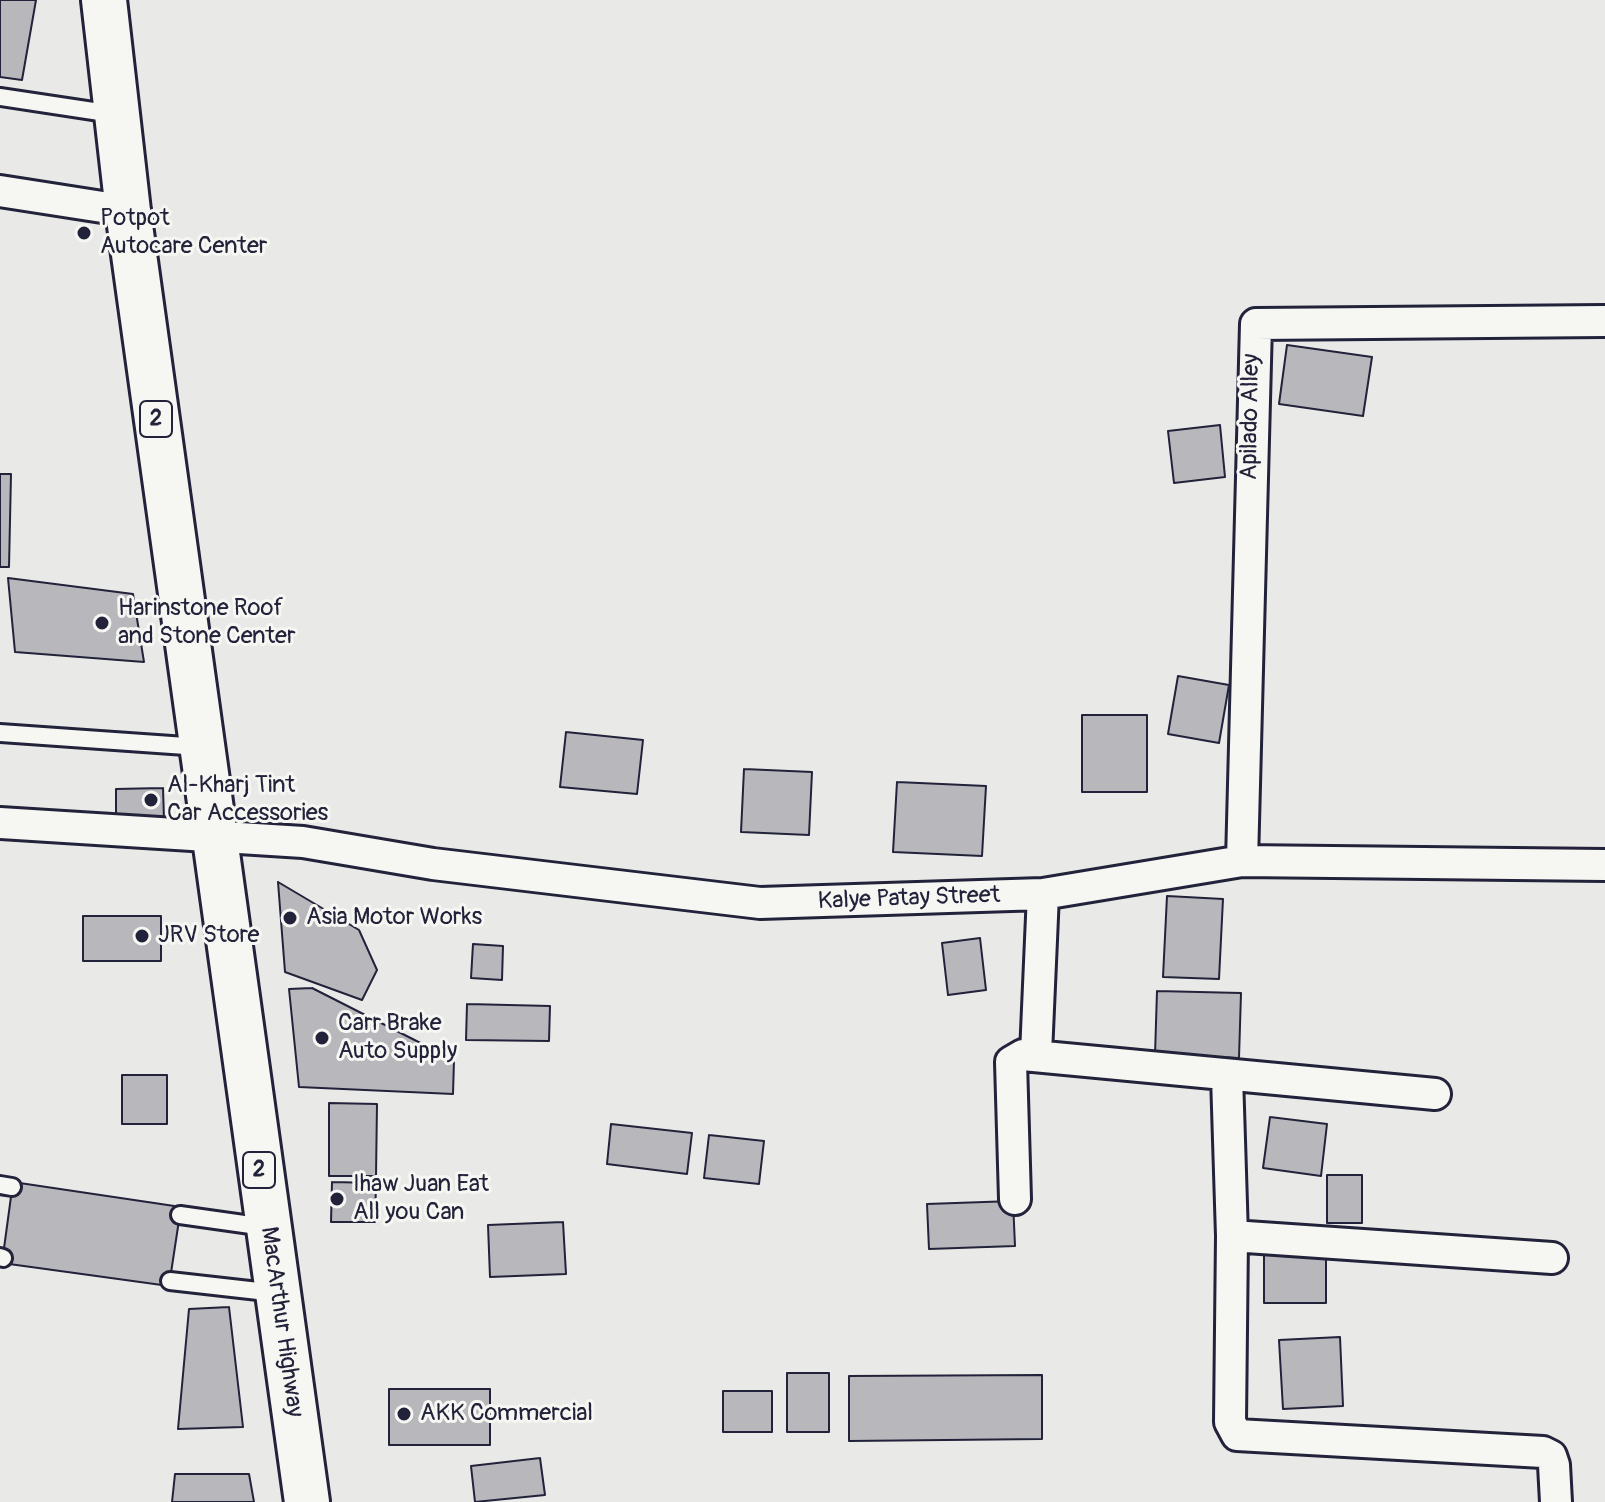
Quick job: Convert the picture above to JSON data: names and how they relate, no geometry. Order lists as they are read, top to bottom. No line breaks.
{"streets":{"highway":["2","MacArthur Highway"],"street":["Apilado Alley","Kalye Patay Street"]},"crossings":[["Apilado Alley","Kalye Patay Street"],["Kalye Patay Street","MacArthur Highway"]],"places":["Potpot Autocare Center","Harinstone Roof and Stone Center","Al-Kharj Tint Car Accessories","Asia Motor Works","JRV Store","Carr Brake Auto Supply","Ihaw Juan Eat All you Can","AKK Commercial"]}
